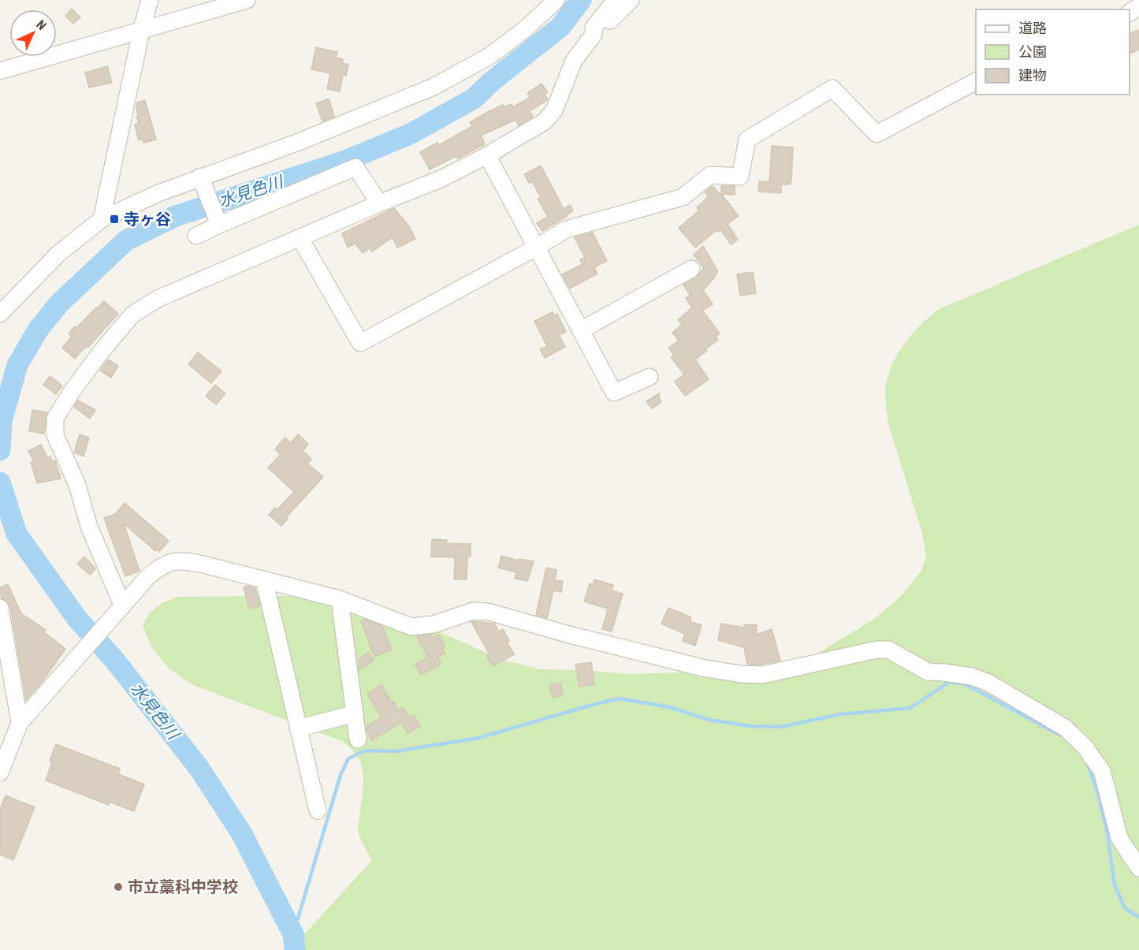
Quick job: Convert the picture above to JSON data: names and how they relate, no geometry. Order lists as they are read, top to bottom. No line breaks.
{"water":["水見色川"],"places":{"transit":["寺ヶ谷"],"other":["市立藁科中学校"]},"legend":["道路","公園","建物"],"north":"top right"}
